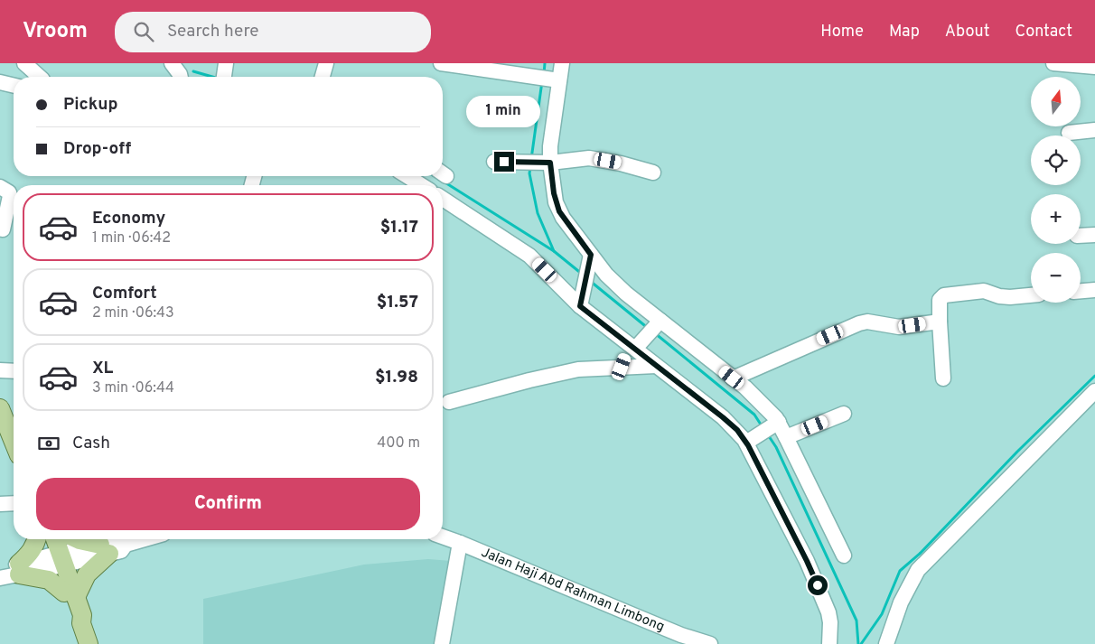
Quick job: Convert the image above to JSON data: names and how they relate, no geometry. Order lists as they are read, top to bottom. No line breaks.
{"streets":{"street":["Jalan Haji Abd Rahman Limbong"]},"north":"top","page":{"header":"Vroom","search":"Search here","nav":["Home","Map","About","Contact"],"map_buttons":["+","−"],"banner":["Pickup","Drop-off"],"bubble":"1 min","list":[{"name":"Economy","note":"1 min · 06:42","value":"$1.17"},{"name":"Comfort","note":"2 min · 06:43","value":"$1.57"},{"name":"XL","note":"3 min · 06:44","value":"$1.98"}],"pay":["Cash","400 m"],"buttons":"Confirm"}}
